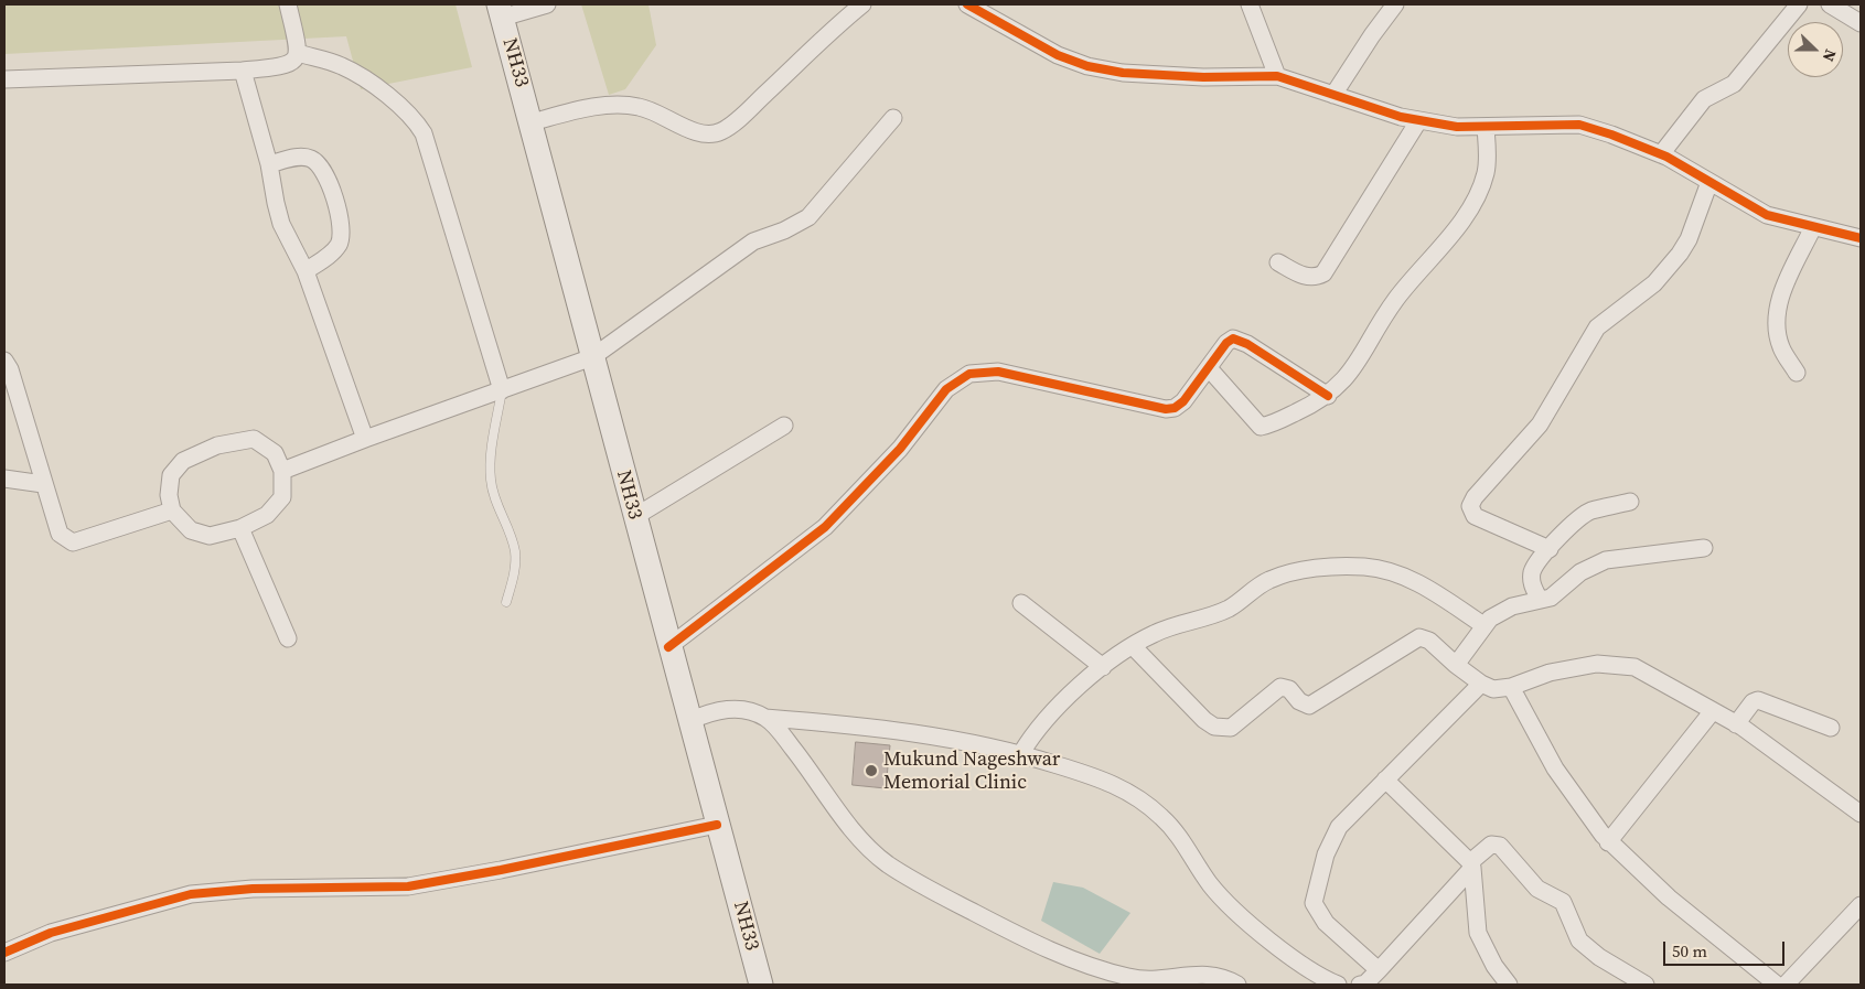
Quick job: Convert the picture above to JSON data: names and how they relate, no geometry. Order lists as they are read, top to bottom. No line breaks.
{"streets":{"main road":["NH33"]},"places":["Mukund Nageshwar Memorial Clinic"],"scale_bar":"50 m","north":"right"}
